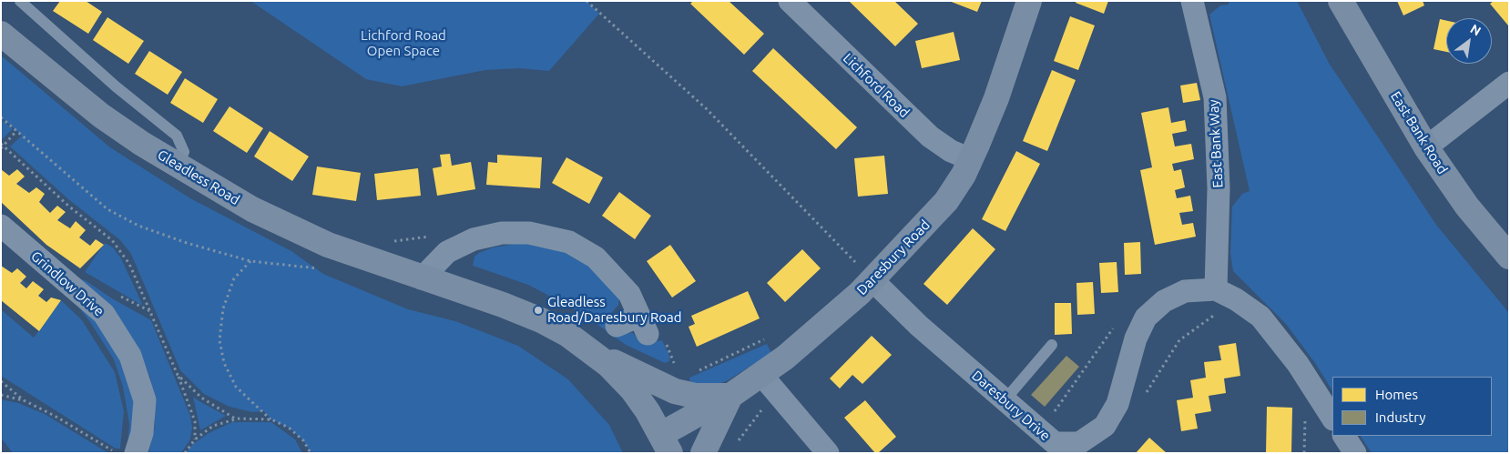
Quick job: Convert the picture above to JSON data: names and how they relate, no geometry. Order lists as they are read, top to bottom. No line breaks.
{"streets":{"street":["Lichford Road","East Bank Road","East Bank Way","Gleadless Road","Daresbury Road","Grindlow Drive","Daresbury Drive"]},"crossings":[["Lichford Road","Daresbury Road"],["East Bank Way","Daresbury Drive"],["Gleadless Road","Daresbury Road"],["Daresbury Road","Daresbury Drive"]],"parks":["Lichford Road Open Space"],"places":["Gleadless Road/Daresbury Road"],"legend":["Homes","Industry"],"north":"top right"}
